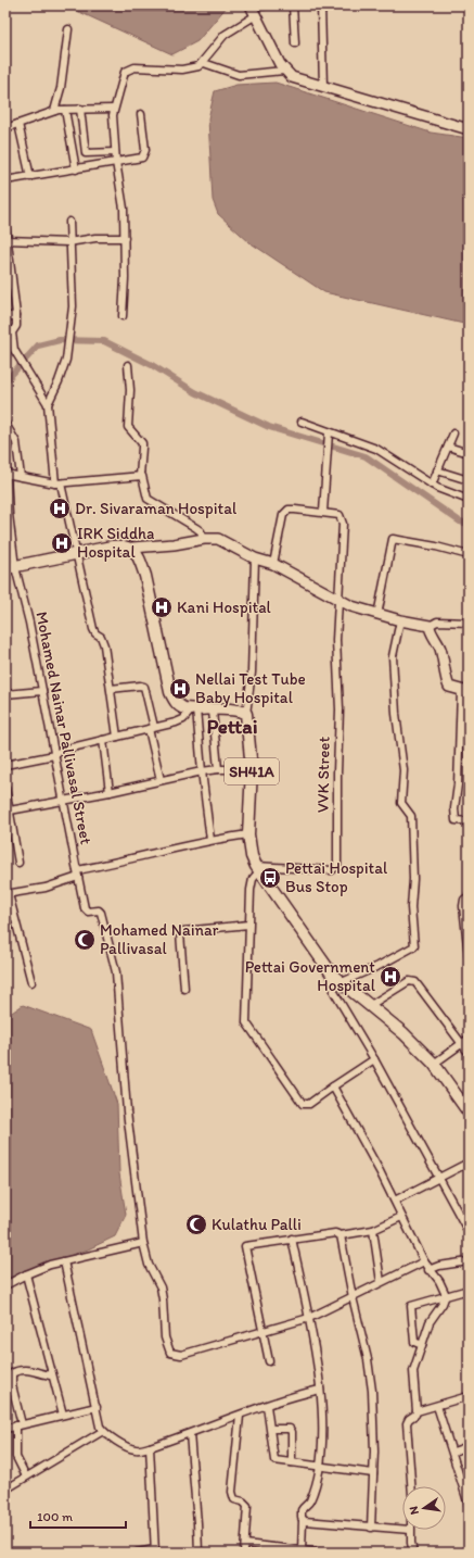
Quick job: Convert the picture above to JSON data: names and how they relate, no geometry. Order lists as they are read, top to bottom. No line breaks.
{"streets":{"main road":["SH41A"],"street":["Mohamed Nainar Pallivasal Street","VVK Street"]},"crossings":[["SH41A","VVK Street"]],"districts":["Pettai"],"places":{"hospital":["Dr. Sivaraman Hospital","IRK Siddha Hospital","Kani Hospital","Nellai Test Tube Baby Hospital","Pettai Government Hospital"],"bus stop":["Pettai Hospital Bus Stop"],"mosque":["Mohamed Nainar Pallivasal","Kulathu Palli"]},"scale_bar":"100 m","north":"left"}
